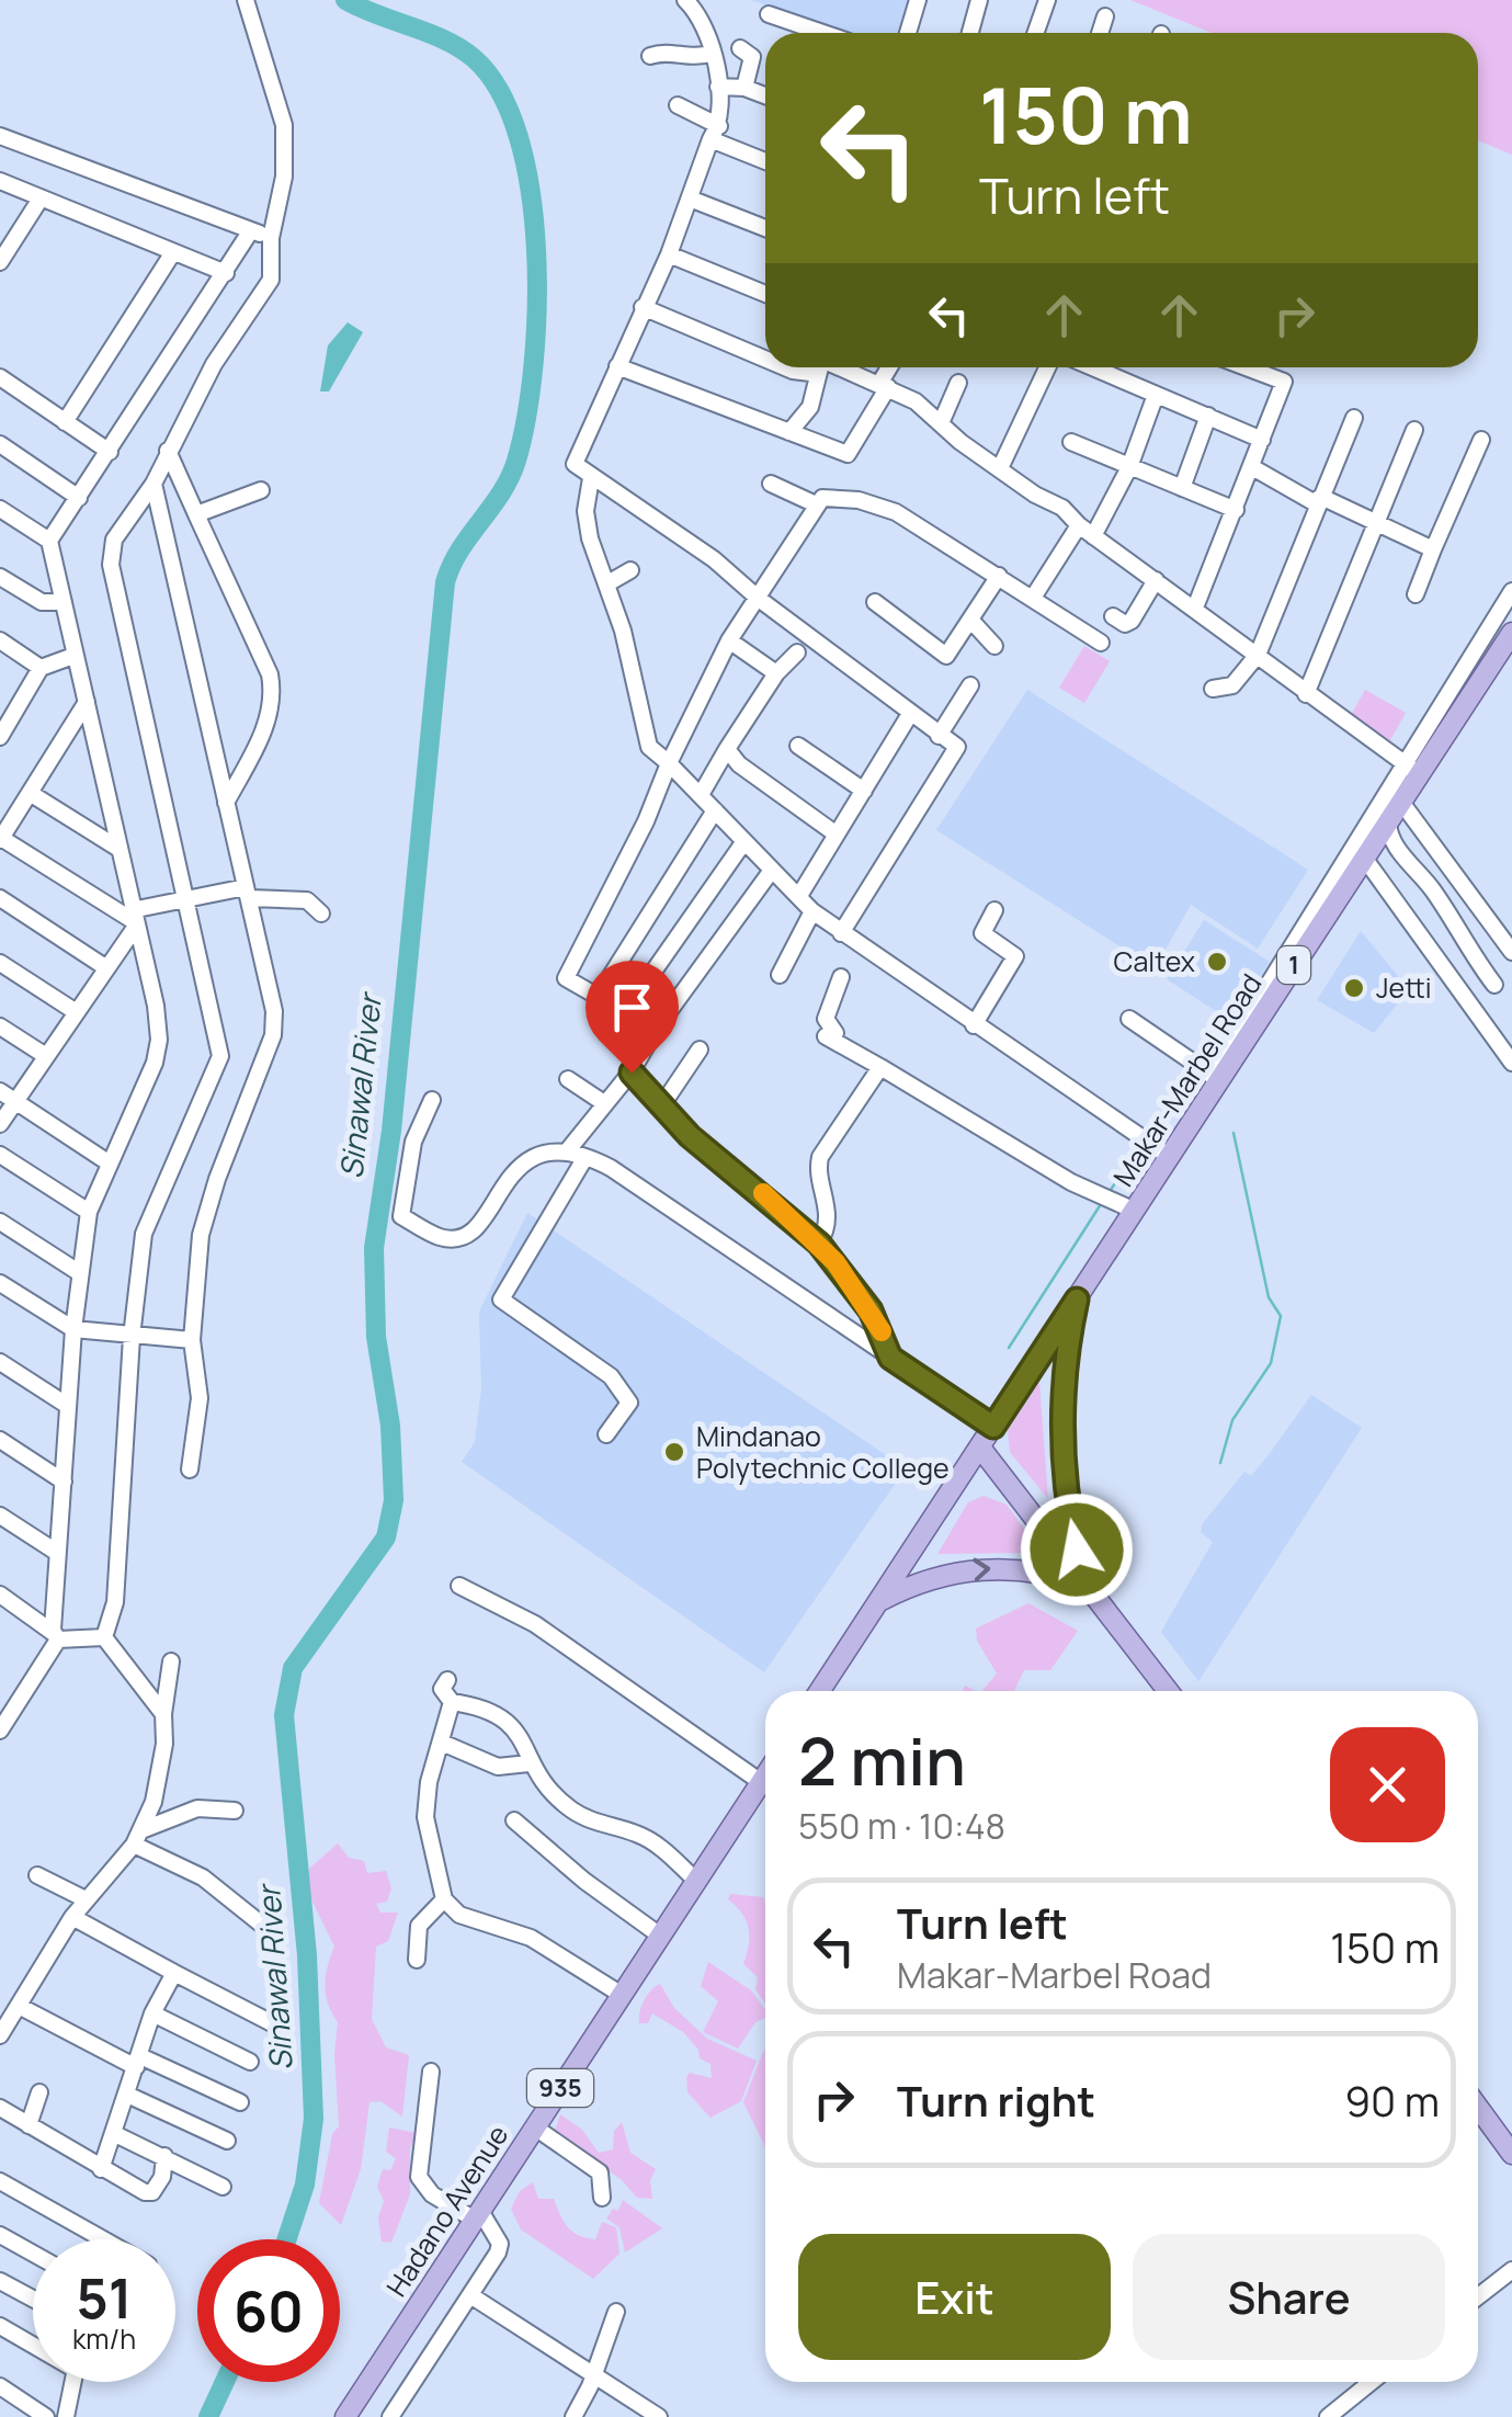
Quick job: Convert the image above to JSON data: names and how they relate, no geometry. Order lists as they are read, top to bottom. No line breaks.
{"streets":{"main road":["1","Makar-Marbel Road","935","Hadano Avenue"]},"water":["Sinawal River"],"places":["Caltex","Jetti","Mindanao Polytechnic College"],"page":{"turn":["150 m","Turn left"],"heading":["2 min","550 m · 10:48"],"list":[{"name":"Turn left","note":"Makar-Marbel Road","value":"150 m"},{"name":"Turn right","value":"90 m"}],"buttons":["Exit","Share"],"speed":"51 km/h","limit":"60"}}
